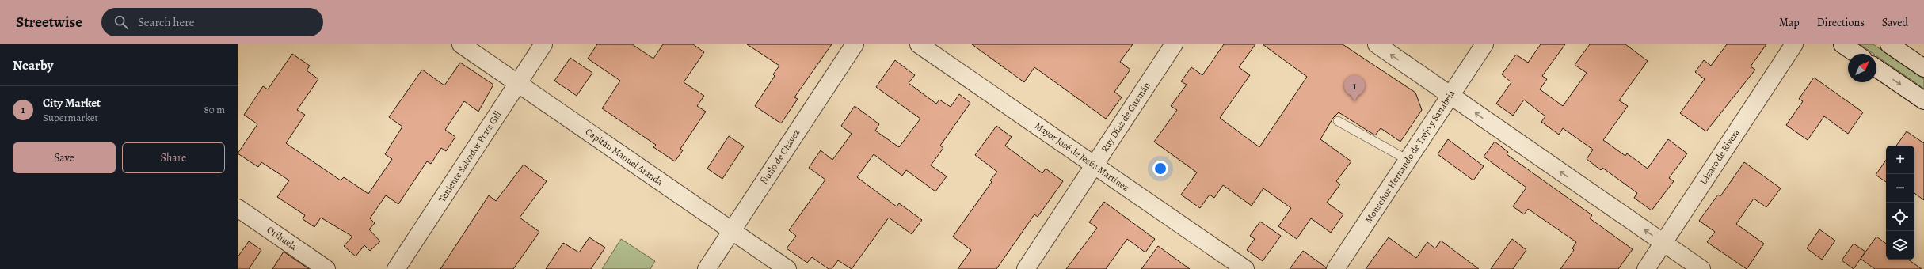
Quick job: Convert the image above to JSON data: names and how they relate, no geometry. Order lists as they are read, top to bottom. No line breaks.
{"streets":{"street":["Ruy Díaz de Guzmán","Teniente Salvador Prats Gill","Capitán Manuel Aranda","Ñuflo de Chávez","Mayor José de Jesús Martínez","Monseñor Hernando de Trejo y Sanabria","Lázaro de Rivera","Orihuela"]},"crossings":[["Ruy Díaz de Guzmán","Mayor José de Jesús Martínez"],["Teniente Salvador Prats Gill","Capitán Manuel Aranda"],["Capitán Manuel Aranda","Ñuflo de Chávez"]],"north":"top right","page":{"header":"Streetwise","search":"Search here","nav":["Map","Directions","Saved"],"heading":"Nearby","pins":"1","list":[{"mark":"1","name":"City Market","note":"Supermarket","value":"80 m"}],"buttons":["Save","Share"],"map_buttons":["+","−"]}}
